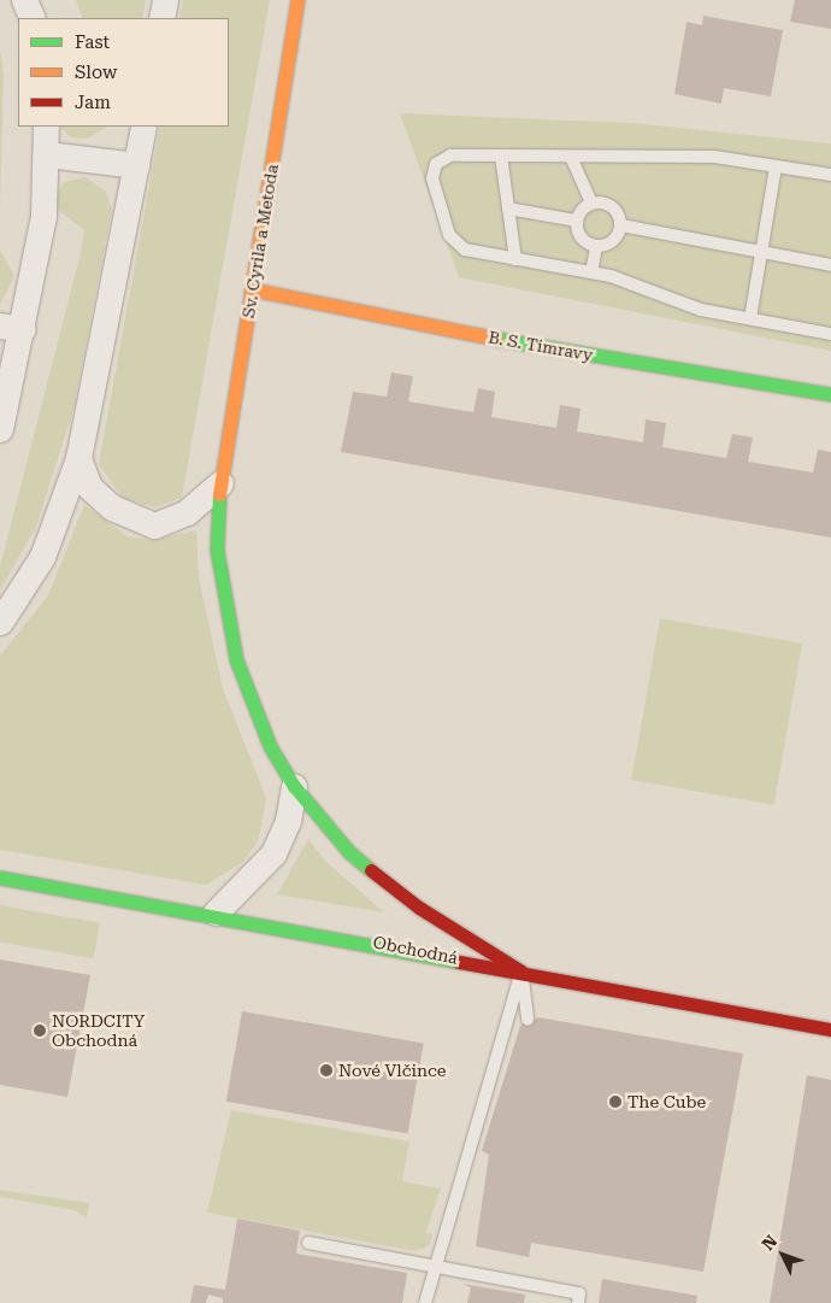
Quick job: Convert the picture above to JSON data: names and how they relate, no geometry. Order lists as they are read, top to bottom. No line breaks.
{"streets":{"street":["Sv. Cyrila a Metoda","B. S. Timravy","Obchodná"]},"crossings":[["Sv. Cyrila a Metoda","B. S. Timravy"],["Sv. Cyrila a Metoda","Obchodná"]],"places":["NORDCITY Obchodná","Nové Vlčince","The Cube"],"legend":["Fast","Slow","Jam"],"north":"top left"}
